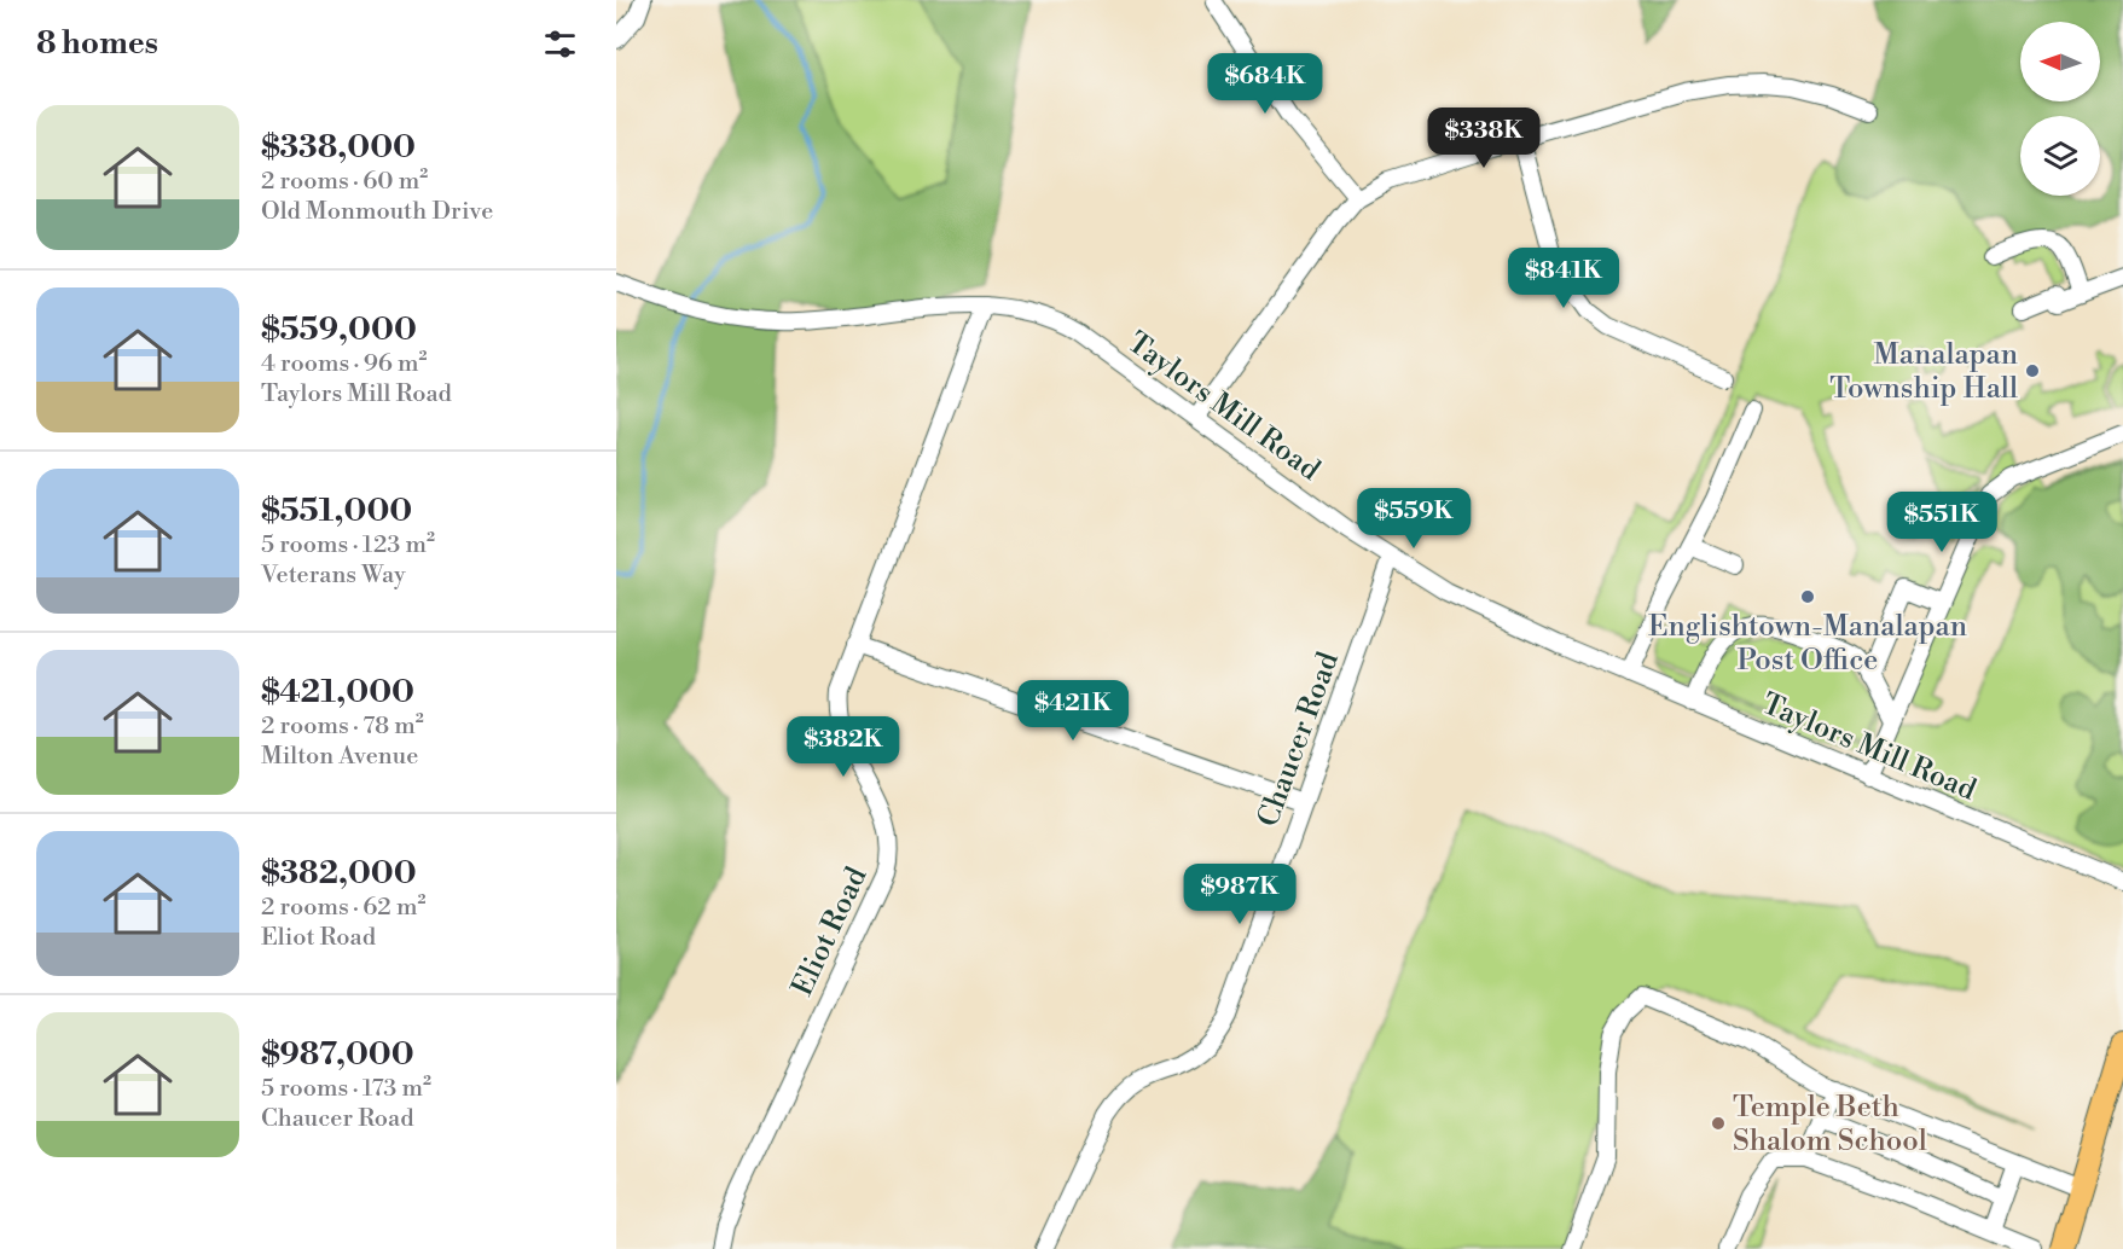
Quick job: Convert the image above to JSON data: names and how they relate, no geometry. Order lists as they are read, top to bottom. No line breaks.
{"streets":{"street":["Taylors Mill Road","Chaucer Road","Eliot Road"]},"crossings":[["Taylors Mill Road","Chaucer Road"],["Taylors Mill Road","Eliot Road"]],"places":["Manalapan Township Hall","Englishtown-Manalapan Post Office","Temple Beth Shalom School"],"north":"left","page":{"heading":"8 homes","price":["$684K","$338K","$841K","$559K","$551K","$421K","$382K","$987K"],"list":[{"name":"$338,000","note":"2 rooms · 60 m² · Old Monmouth Drive"},{"name":"$559,000","note":"4 rooms · 96 m² · Taylors Mill Road"},{"name":"$551,000","note":"5 rooms · 123 m² · Veterans Way"},{"name":"$421,000","note":"2 rooms · 78 m² · Milton Avenue"},{"name":"$382,000","note":"2 rooms · 62 m² · Eliot Road"},{"name":"$987,000","note":"5 rooms · 173 m² · Chaucer Road"}]}}
